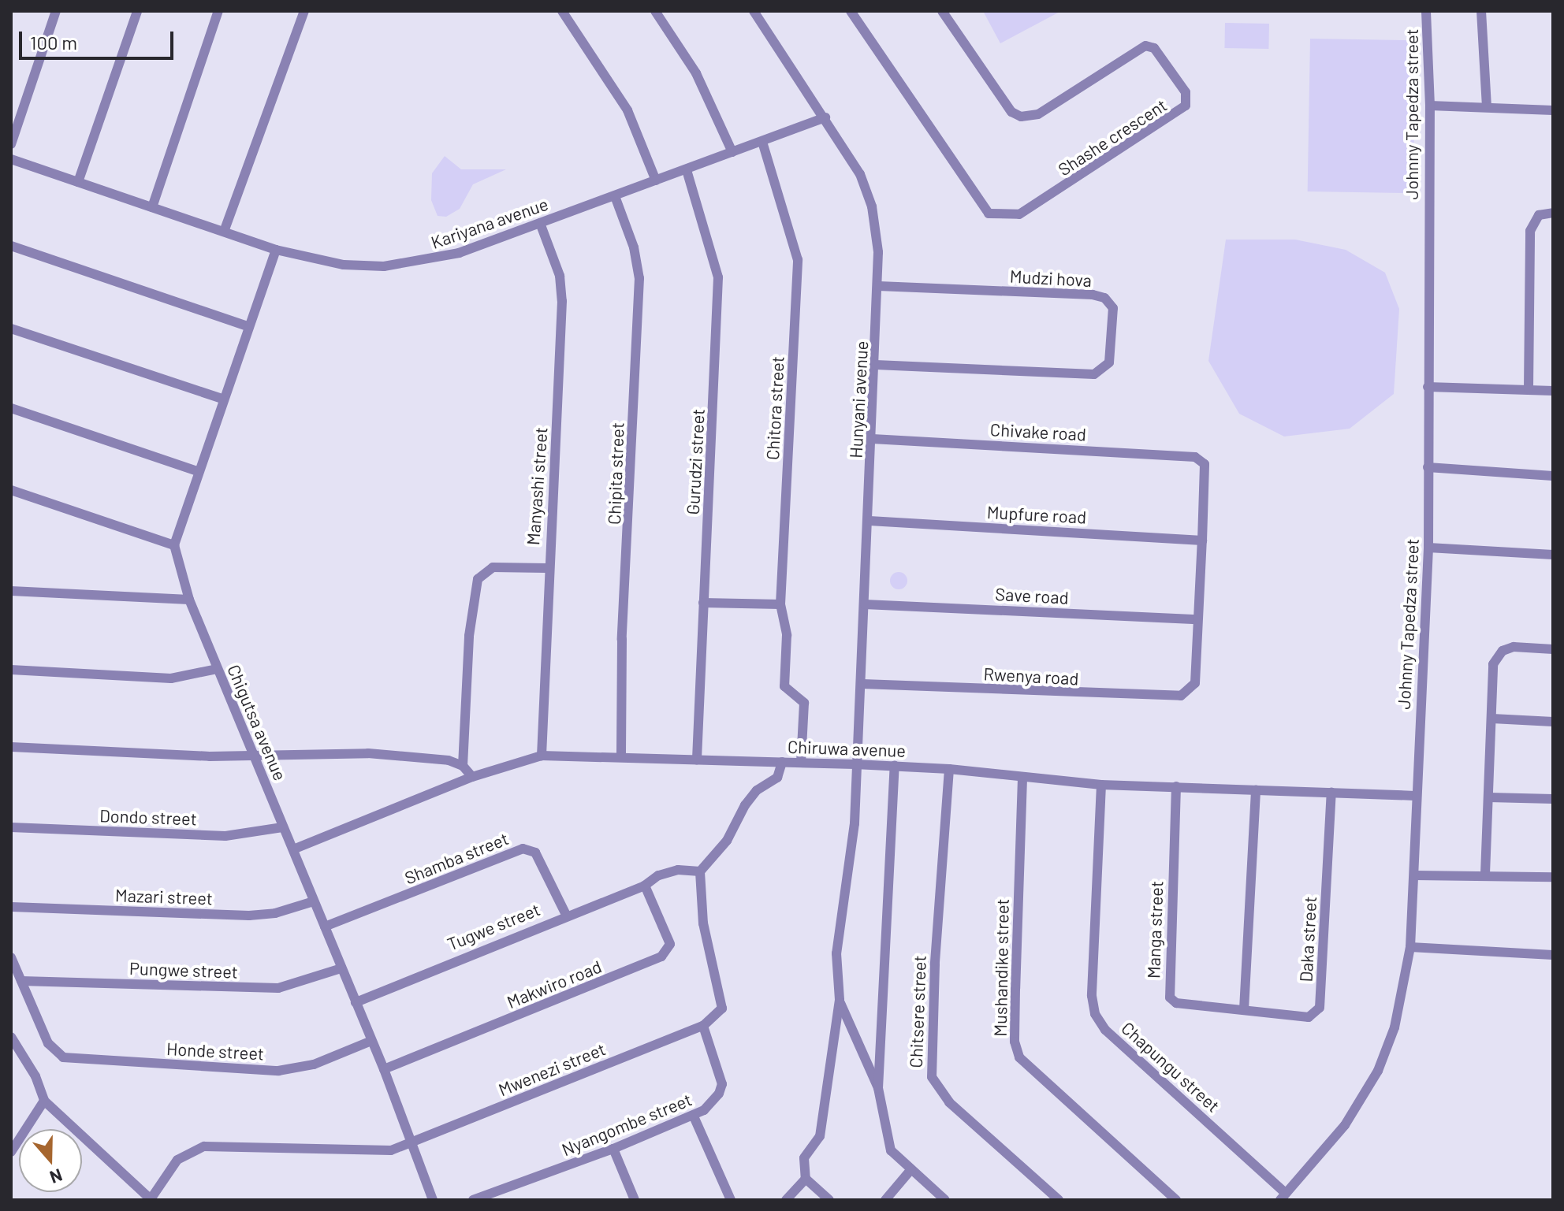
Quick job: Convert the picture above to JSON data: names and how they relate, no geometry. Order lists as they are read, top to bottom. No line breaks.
{"streets":{"street":["Johnny Tapedza street","Shashe crescent","Kariyana avenue","Mudzi hova","Hunyani avenue","Chitora street","Chivake road","Gurudzi street","Chipita street","Manyashi street","Mupfure road","Save road","Rwenya road","Chigutsa avenue","Chiruwa avenue","Dondo street","Shamba street","Mazari street","Tugwe street","Manga street","Daka street","Mushandike street","Pungwe street","Makwiro road","Chitsere street","Honde street","Chapungu street","Mwenezi street","Nyangombe street"]},"crossings":[["Johnny Tapedza street","Chiruwa avenue"],["Johnny Tapedza street","Chapungu street"],["Kariyana avenue","Hunyani avenue"],["Kariyana avenue","Chitora street"],["Kariyana avenue","Gurudzi street"],["Kariyana avenue","Chipita street"],["Kariyana avenue","Manyashi street"],["Mudzi hova","Hunyani avenue"],["Hunyani avenue","Chivake road"],["Hunyani avenue","Mupfure road"],["Hunyani avenue","Save road"],["Hunyani avenue","Rwenya road"],["Hunyani avenue","Chiruwa avenue"],["Chitora street","Chiruwa avenue"],["Chivake road","Mupfure road"],["Gurudzi street","Chiruwa avenue"],["Chipita street","Chiruwa avenue"],["Manyashi street","Chiruwa avenue"],["Save road","Rwenya road"],["Chigutsa avenue","Chiruwa avenue"],["Chigutsa avenue","Dondo street"],["Chigutsa avenue","Shamba street"],["Chigutsa avenue","Mazari street"],["Chigutsa avenue","Tugwe street"],["Chigutsa avenue","Pungwe street"],["Chigutsa avenue","Makwiro road"],["Chigutsa avenue","Honde street"],["Chigutsa avenue","Mwenezi street"],["Chiruwa avenue","Manga street"],["Chiruwa avenue","Daka street"],["Chiruwa avenue","Mushandike street"],["Chiruwa avenue","Chitsere street"],["Chiruwa avenue","Chapungu street"],["Shamba street","Tugwe street"],["Tugwe street","Makwiro road"],["Manga street","Daka street"],["Pungwe street","Honde street"],["Mwenezi street","Nyangombe street"]],"scale_bar":"100 m","north":"bottom"}
